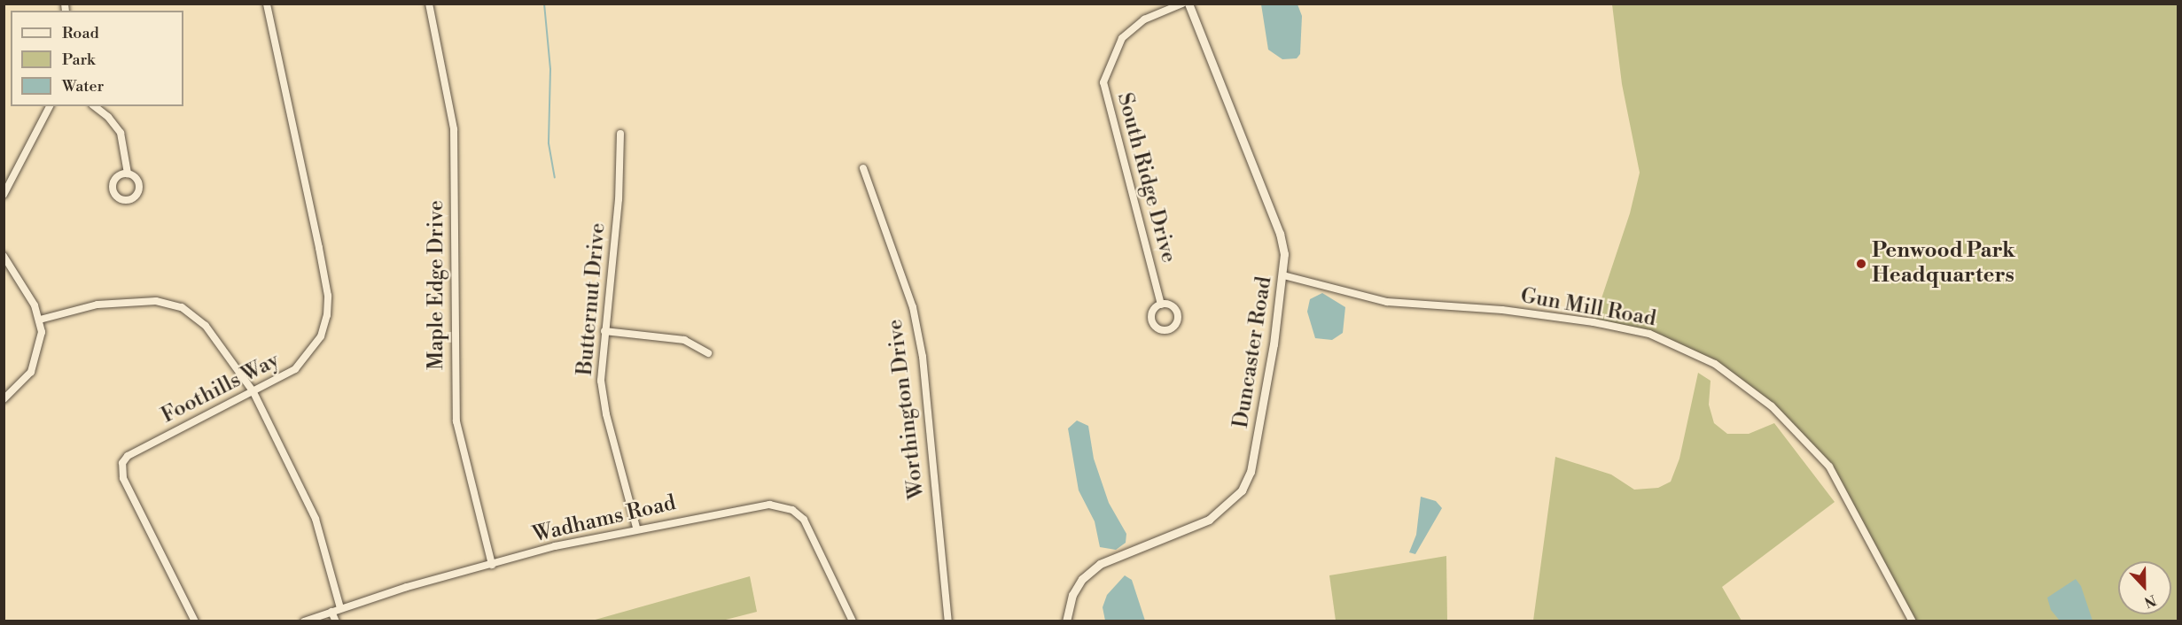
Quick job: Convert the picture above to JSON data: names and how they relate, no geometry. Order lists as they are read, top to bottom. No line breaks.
{"streets":{"street":["South Ridge Drive","Maple Edge Drive","Butternut Drive","Gun Mill Road","Duncaster Road","Foothills Way","Worthington Drive","Wadhams Road"]},"crossings":[["Maple Edge Drive","Wadhams Road"],["Butternut Drive","Wadhams Road"],["Gun Mill Road","Duncaster Road"]],"places":["Penwood Park Headquarters"],"legend":["Road","Park","Water"],"north":"bottom"}
